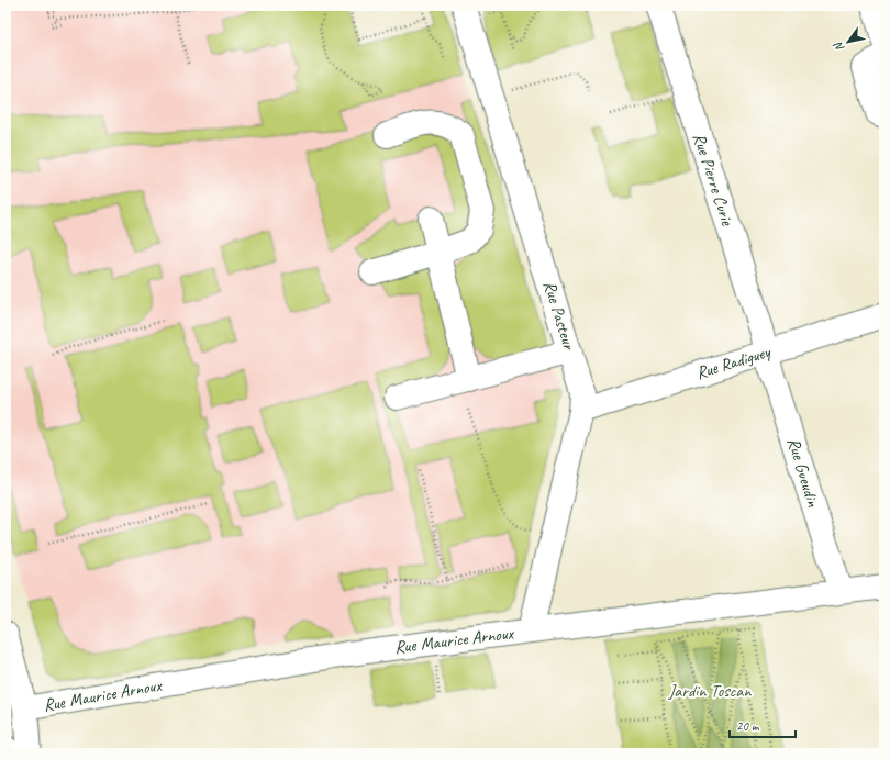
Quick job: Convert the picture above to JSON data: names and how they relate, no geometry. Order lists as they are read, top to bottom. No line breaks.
{"streets":{"main road":["Rue Pierre Curie","Rue Pasteur","Rue Radiguey","Rue Gueudin","Rue Maurice Arnoux"]},"crossings":[["Rue Pierre Curie","Rue Radiguey"],["Rue Pierre Curie","Rue Gueudin"],["Rue Pasteur","Rue Radiguey"],["Rue Pasteur","Rue Maurice Arnoux"],["Rue Radiguey","Rue Gueudin"],["Rue Gueudin","Rue Maurice Arnoux"]],"parks":["Jardin Toscan"],"scale_bar":"20 m","north":"bottom left"}
